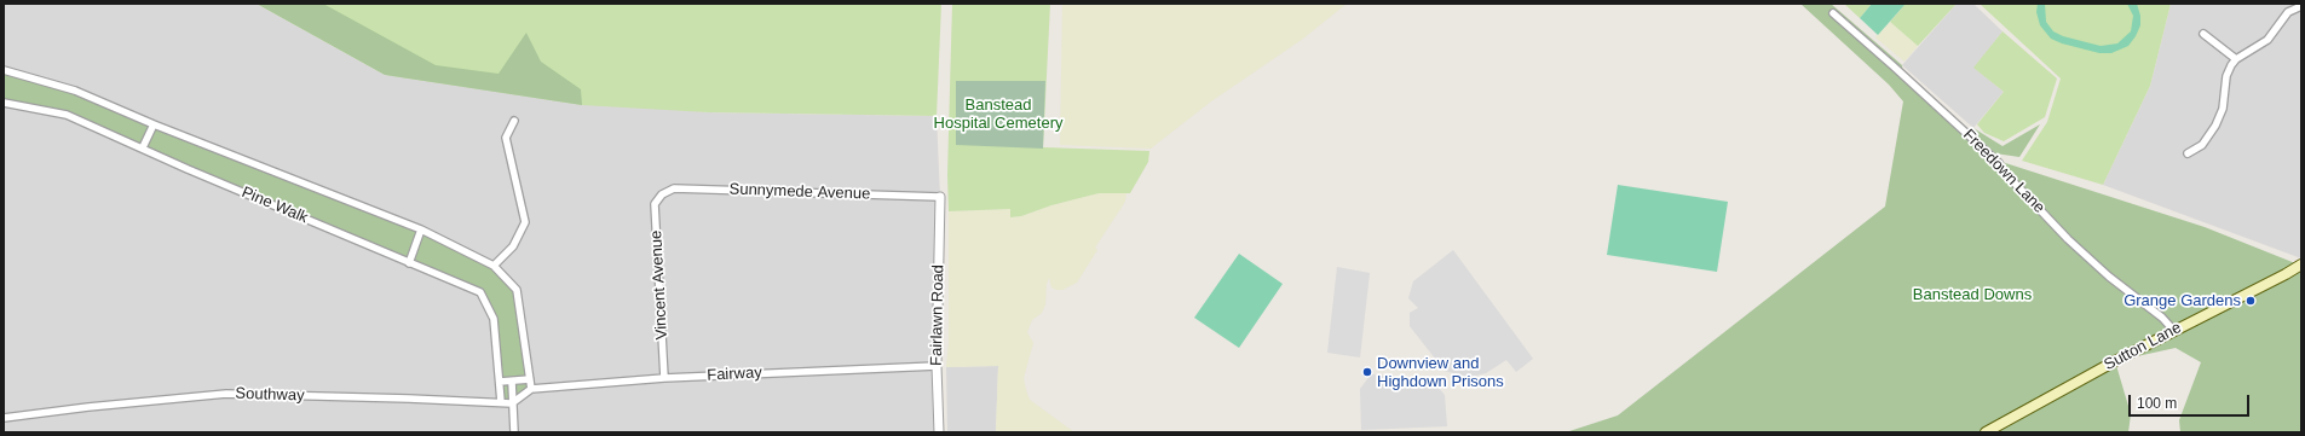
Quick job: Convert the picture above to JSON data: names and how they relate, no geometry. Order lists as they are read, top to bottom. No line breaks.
{"streets":{"main road":["Sutton Lane"],"street":["Freedown Lane","Sunnymede Avenue","Pine Walk","Vincent Avenue","Fairlawn Road","Fairway","Southway"]},"crossings":[["Freedown Lane","Sutton Lane"],["Sunnymede Avenue","Vincent Avenue"],["Sunnymede Avenue","Fairlawn Road"],["Pine Walk","Fairway"],["Pine Walk","Southway"],["Vincent Avenue","Fairway"],["Fairlawn Road","Fairway"]],"parks":["Banstead Hospital Cemetery","Banstead Downs"],"places":["Grange Gardens","Downview and Highdown Prisons"],"scale_bar":"100 m"}
